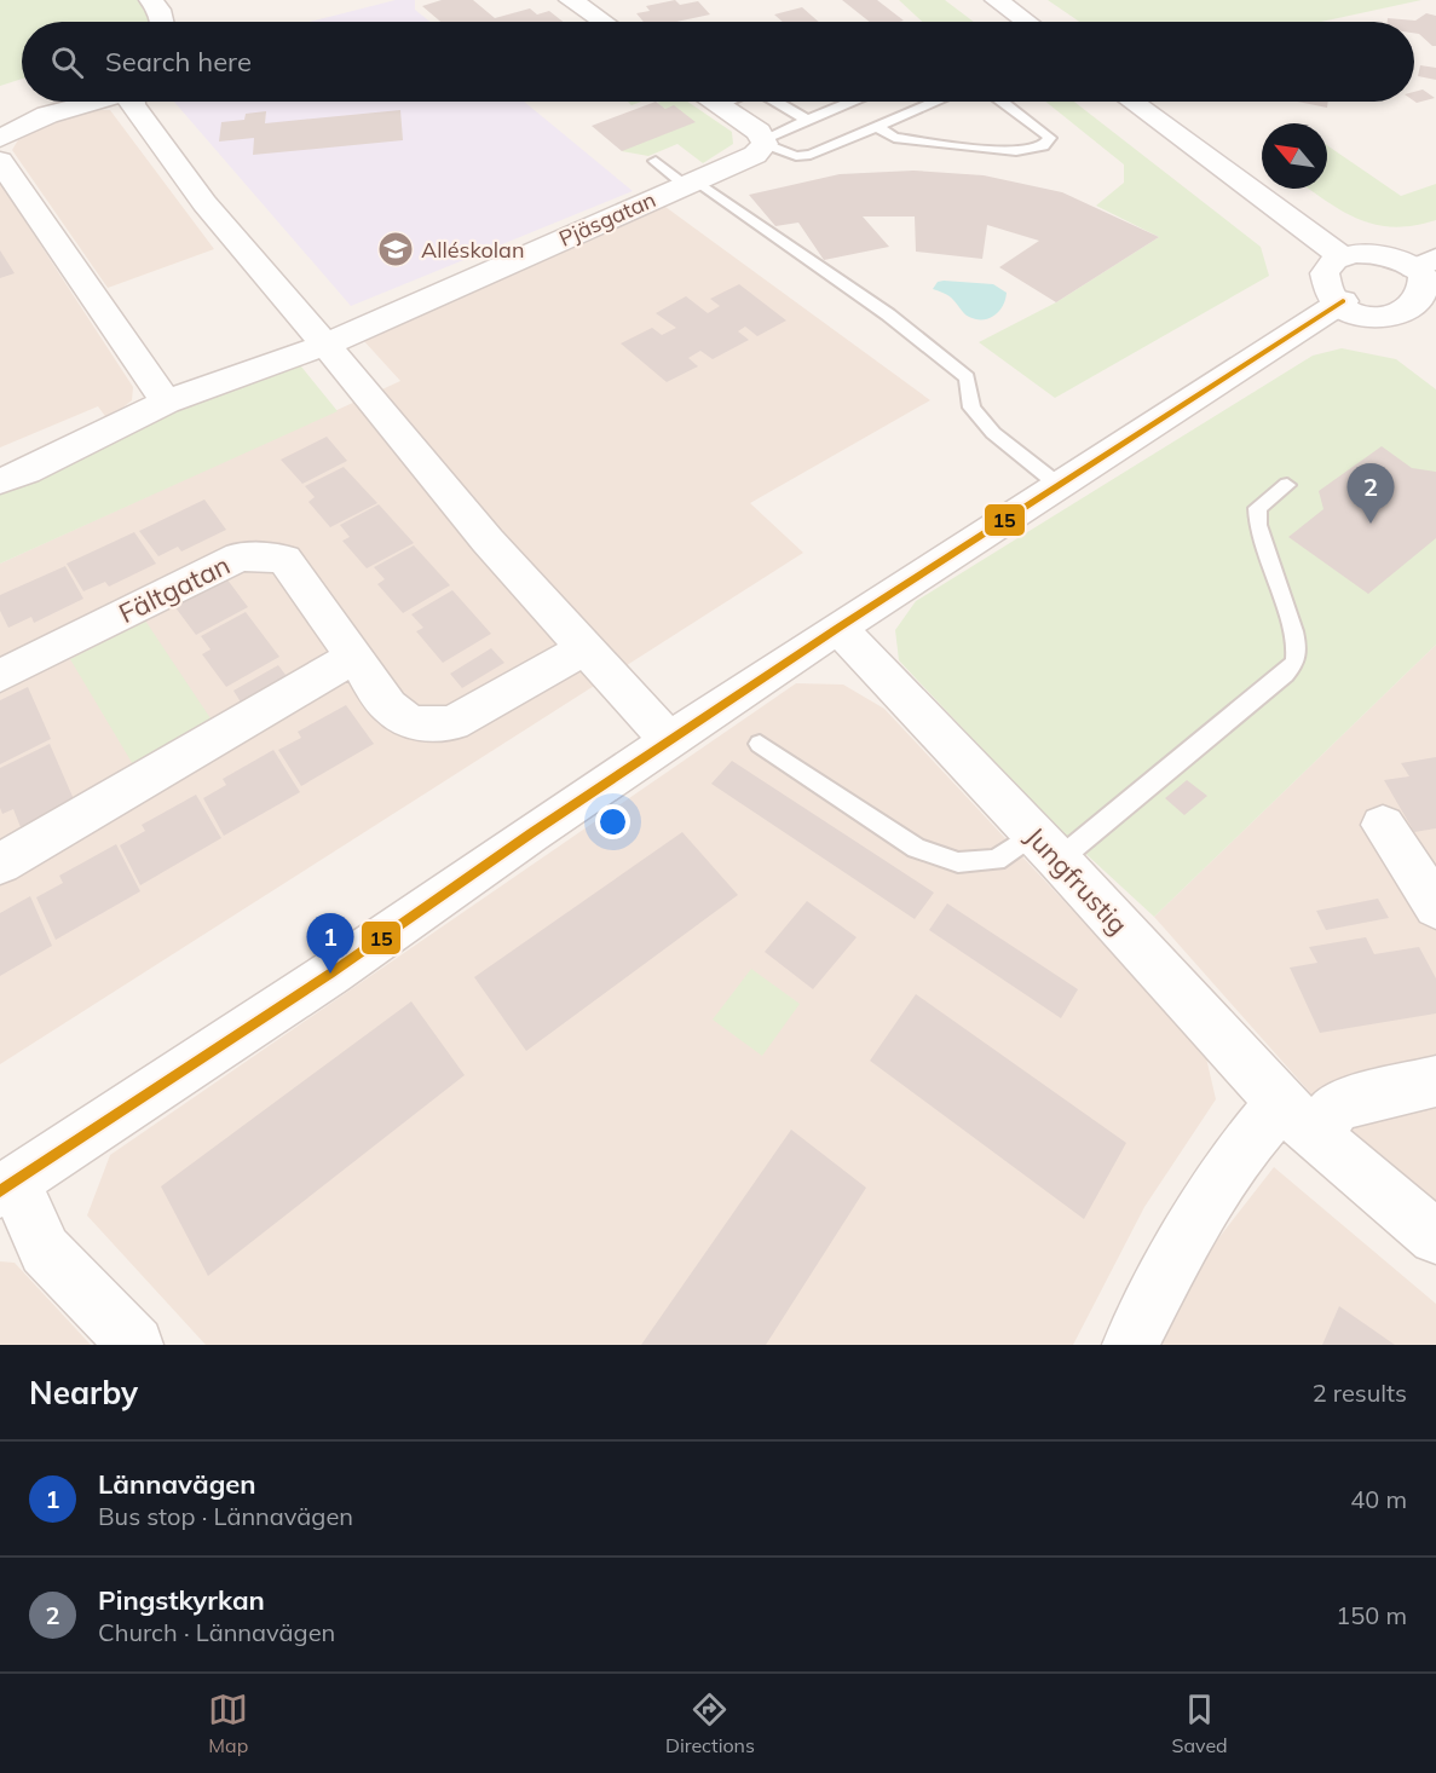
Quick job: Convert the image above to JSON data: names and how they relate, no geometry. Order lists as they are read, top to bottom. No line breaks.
{"streets":{"street":["Pjäsgatan","Fältgatan","Jungfrustig"]},"places":{"school or university":["Alléskolan"]},"lines":["transit line 15"],"north":"top left","page":{"search":"Search here","pins":["2","1"],"heading":["Nearby","2 results"],"list":[{"mark":"1","name":"Lännavägen","note":"Bus stop · Lännavägen","value":"40 m"},{"mark":"2","name":"Pingstkyrkan","note":"Church · Lännavägen","value":"150 m"}],"nav":["Map","Directions","Saved"]}}
